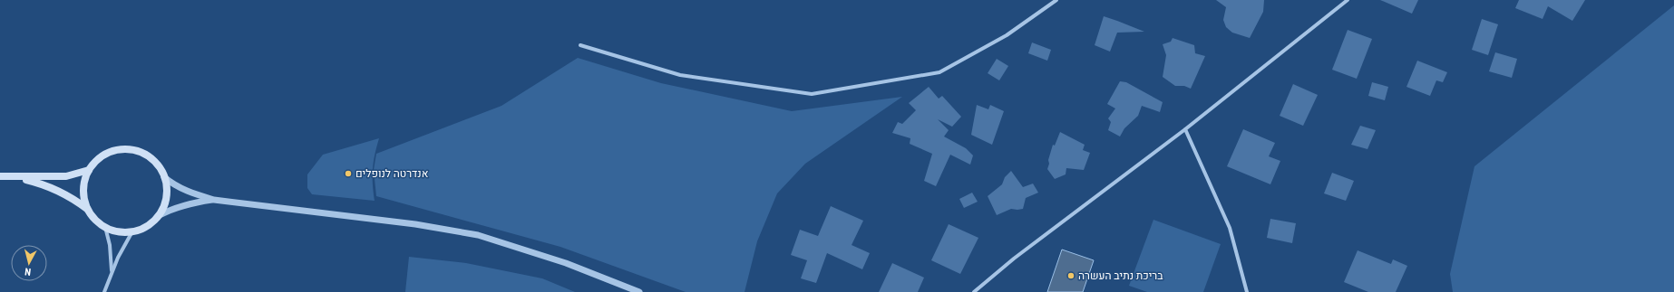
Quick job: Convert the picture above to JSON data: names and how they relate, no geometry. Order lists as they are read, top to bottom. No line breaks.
{"places":["אנדרטה לנופלים","בריכת נתיב העשרה"],"north":"bottom"}
